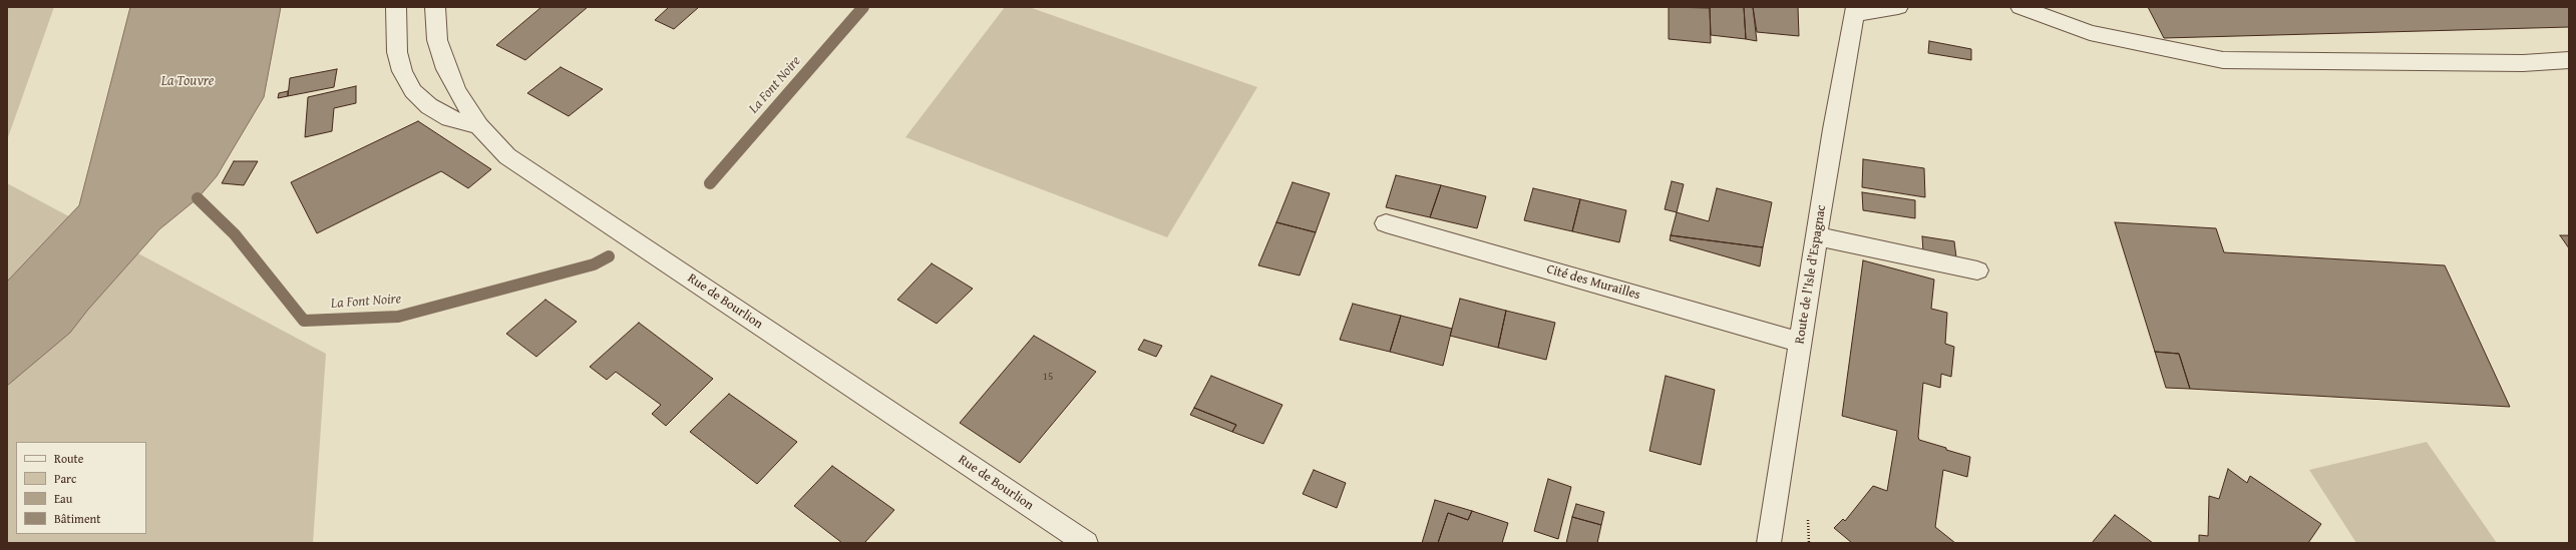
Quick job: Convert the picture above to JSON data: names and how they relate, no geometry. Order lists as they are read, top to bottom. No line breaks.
{"streets":{"street":["Route de l'Isle d'Espagnac","Cité des Murailles","Rue de Bourlion"]},"crossings":[["Route de l'Isle d'Espagnac","Cité des Murailles"]],"water":["La Touvre","La Font Noire"],"house_numbers":["15"],"legend":["Route","Parc","Eau","Bâtiment"]}
